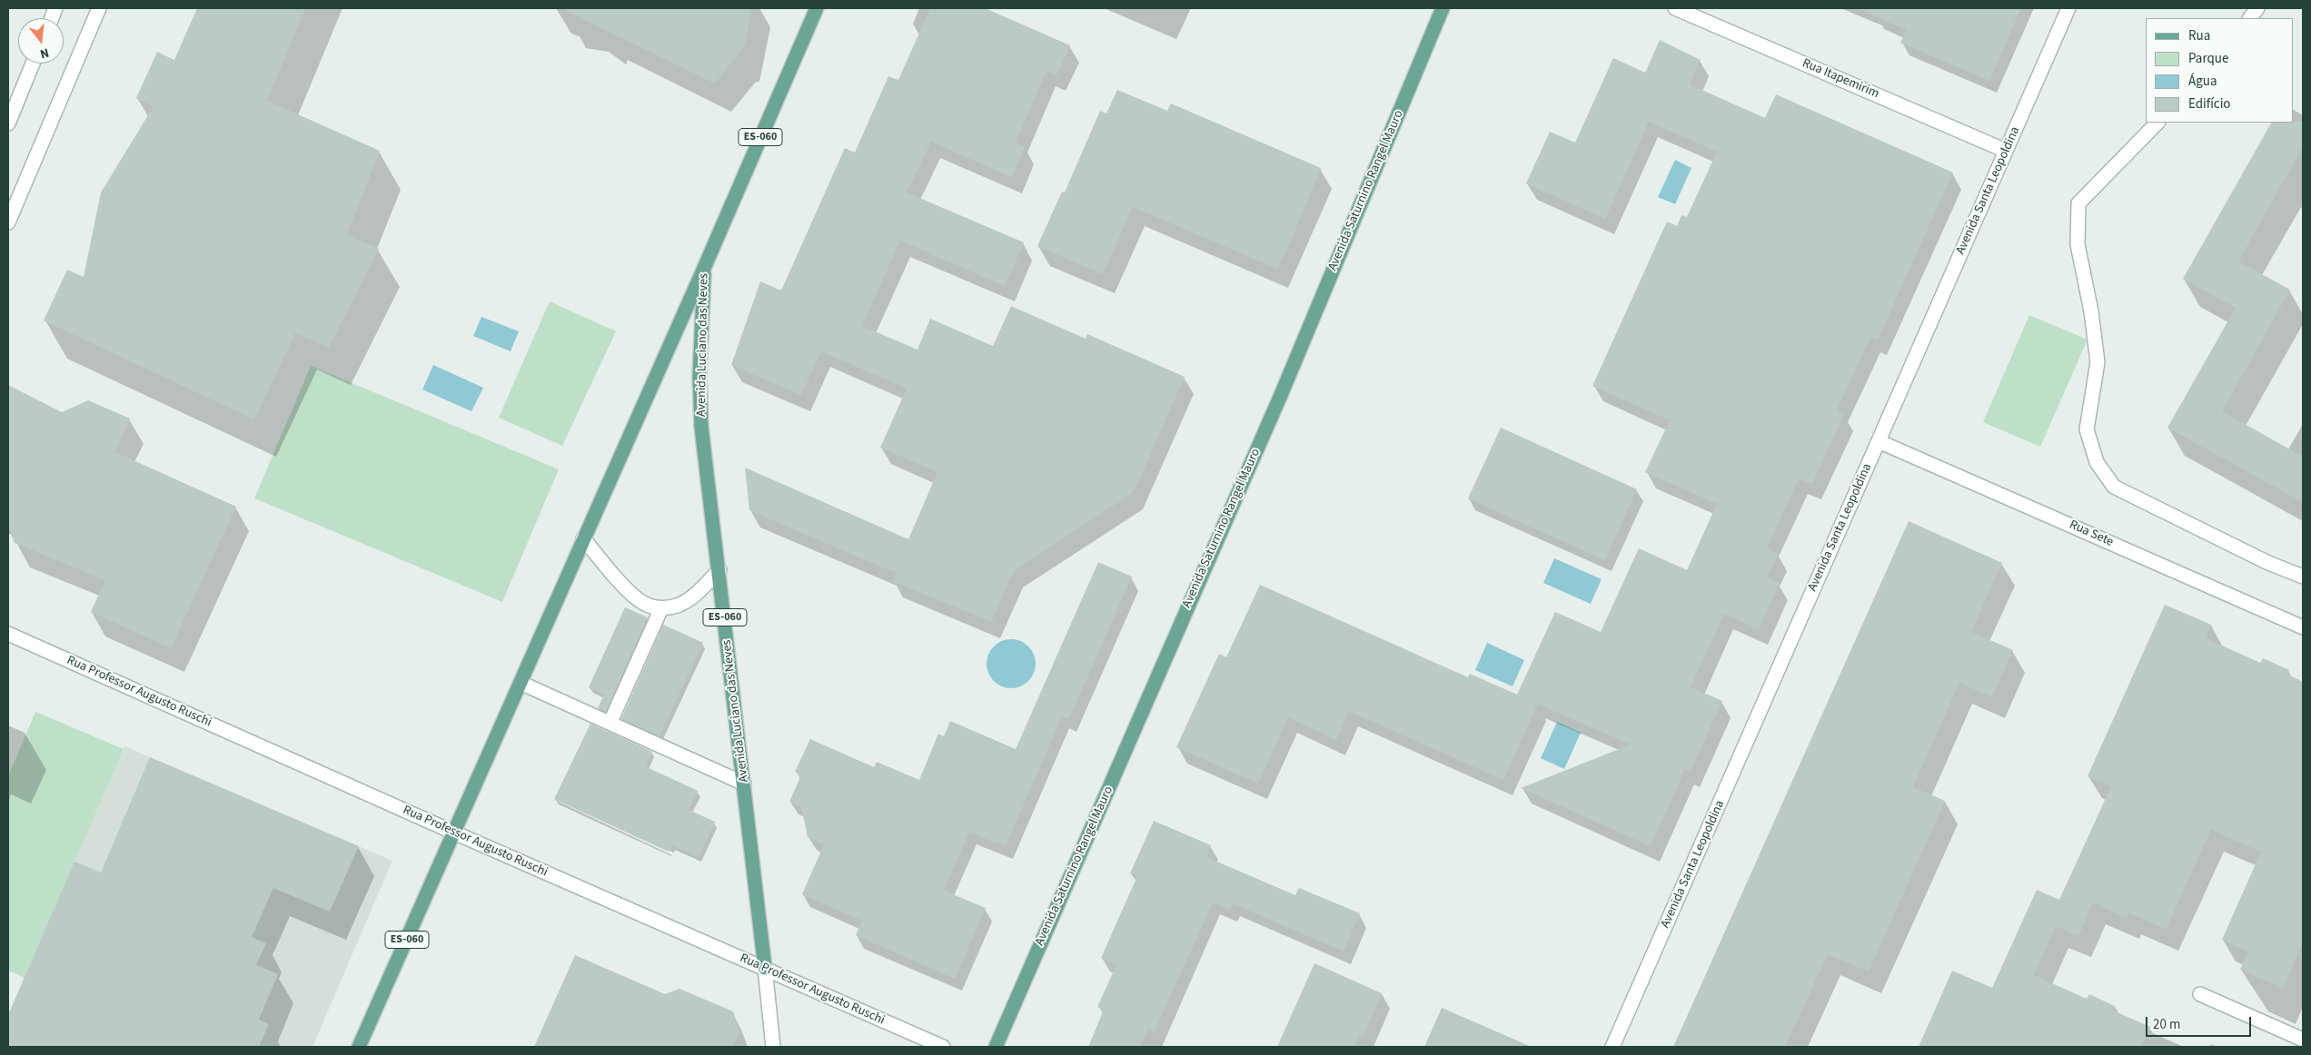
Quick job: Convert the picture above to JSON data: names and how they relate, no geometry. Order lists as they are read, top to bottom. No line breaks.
{"streets":{"main road":["ES-060","Avenida Saturnino Rangel Mauro","Avenida Luciano das Neves"],"street":["Rua Itapemirim","Avenida Santa Leopoldina","Rua Sete","Rua Professor Augusto Ruschi"]},"crossings":[["Rua Itapemirim","Avenida Santa Leopoldina"],["ES-060","Avenida Luciano das Neves"],["ES-060","Rua Professor Augusto Ruschi"],["Avenida Santa Leopoldina","Rua Sete"],["Avenida Luciano das Neves","Rua Professor Augusto Ruschi"]],"legend":["Rua","Parque","Água","Edifício"],"scale_bar":"20 m","north":"bottom"}
